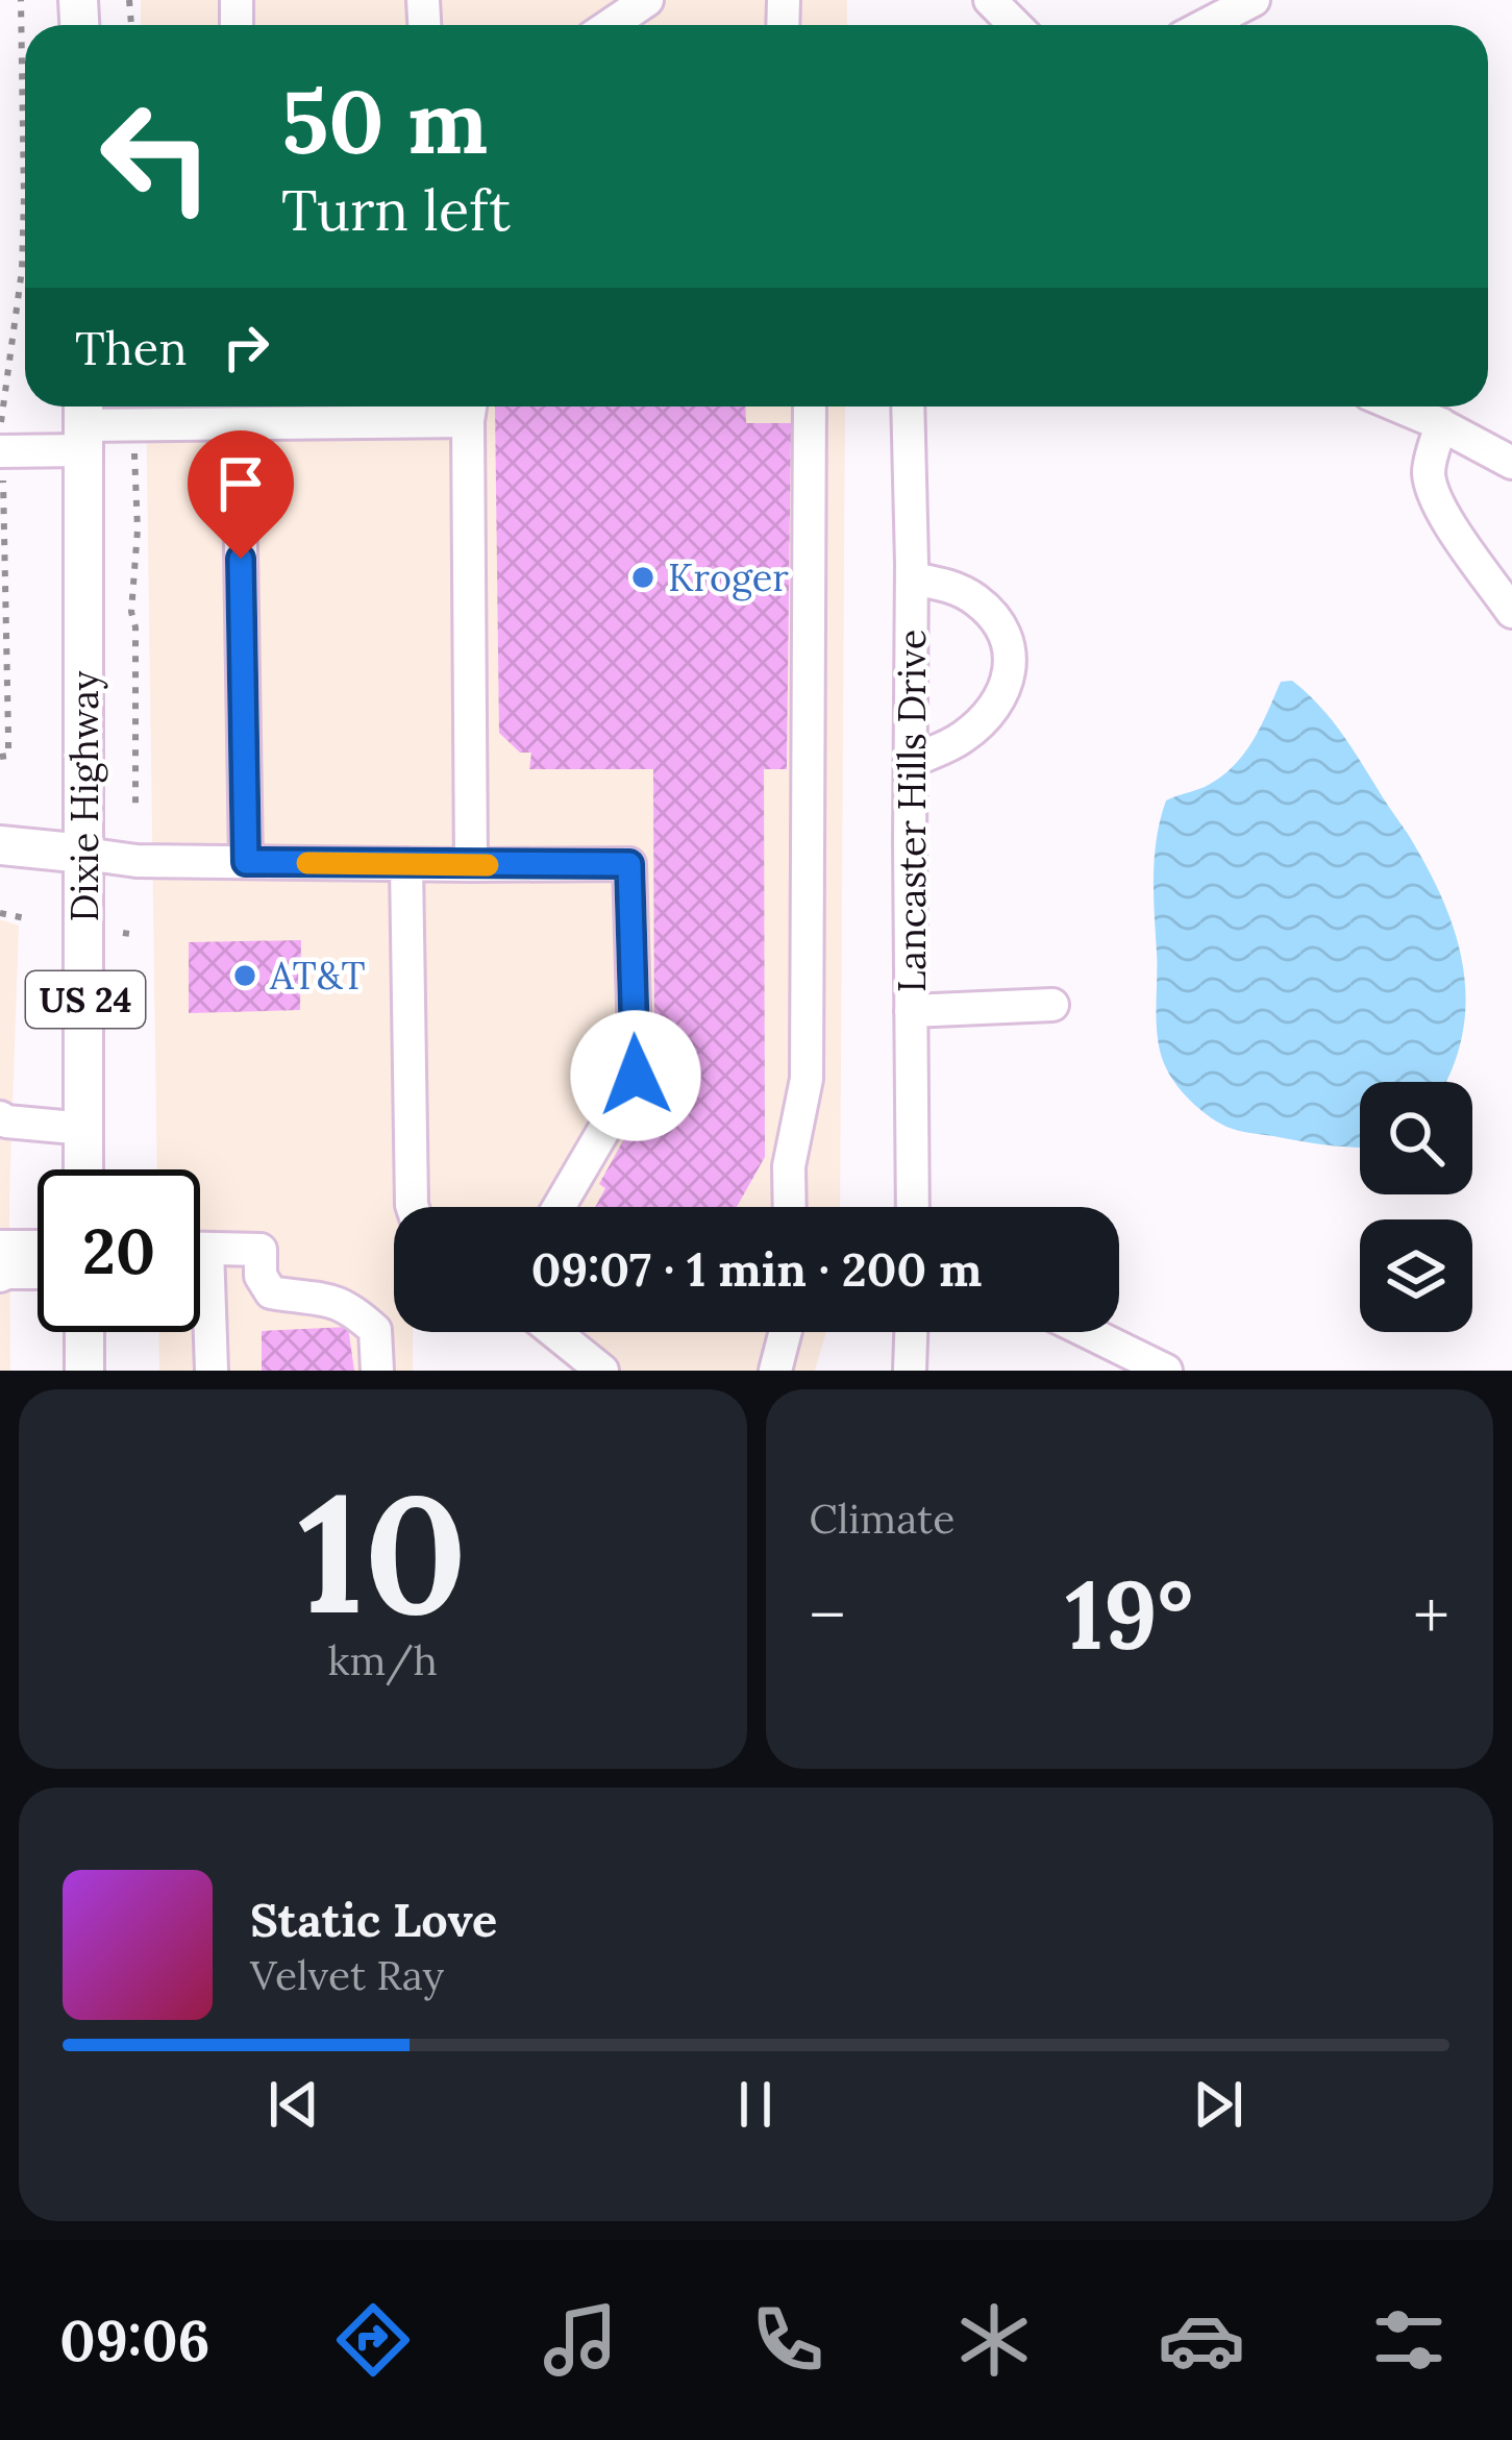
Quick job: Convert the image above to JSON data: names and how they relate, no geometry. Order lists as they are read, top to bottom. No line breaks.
{"streets":{"main road":["Dixie Highway","US 24"],"street":["Lancaster Hills Drive"]},"places":["Kroger","AT&T"],"page":{"turn":["50 m","Turn left"],"then":"Then","limit":"20","trip":"09:07 · 1 min · 200 m","tile":[["10","km/h"],"Climate"],"heat":["−","19°","+"],"song":["Static Love","Velvet Ray"],"tabs":"09:06"}}
